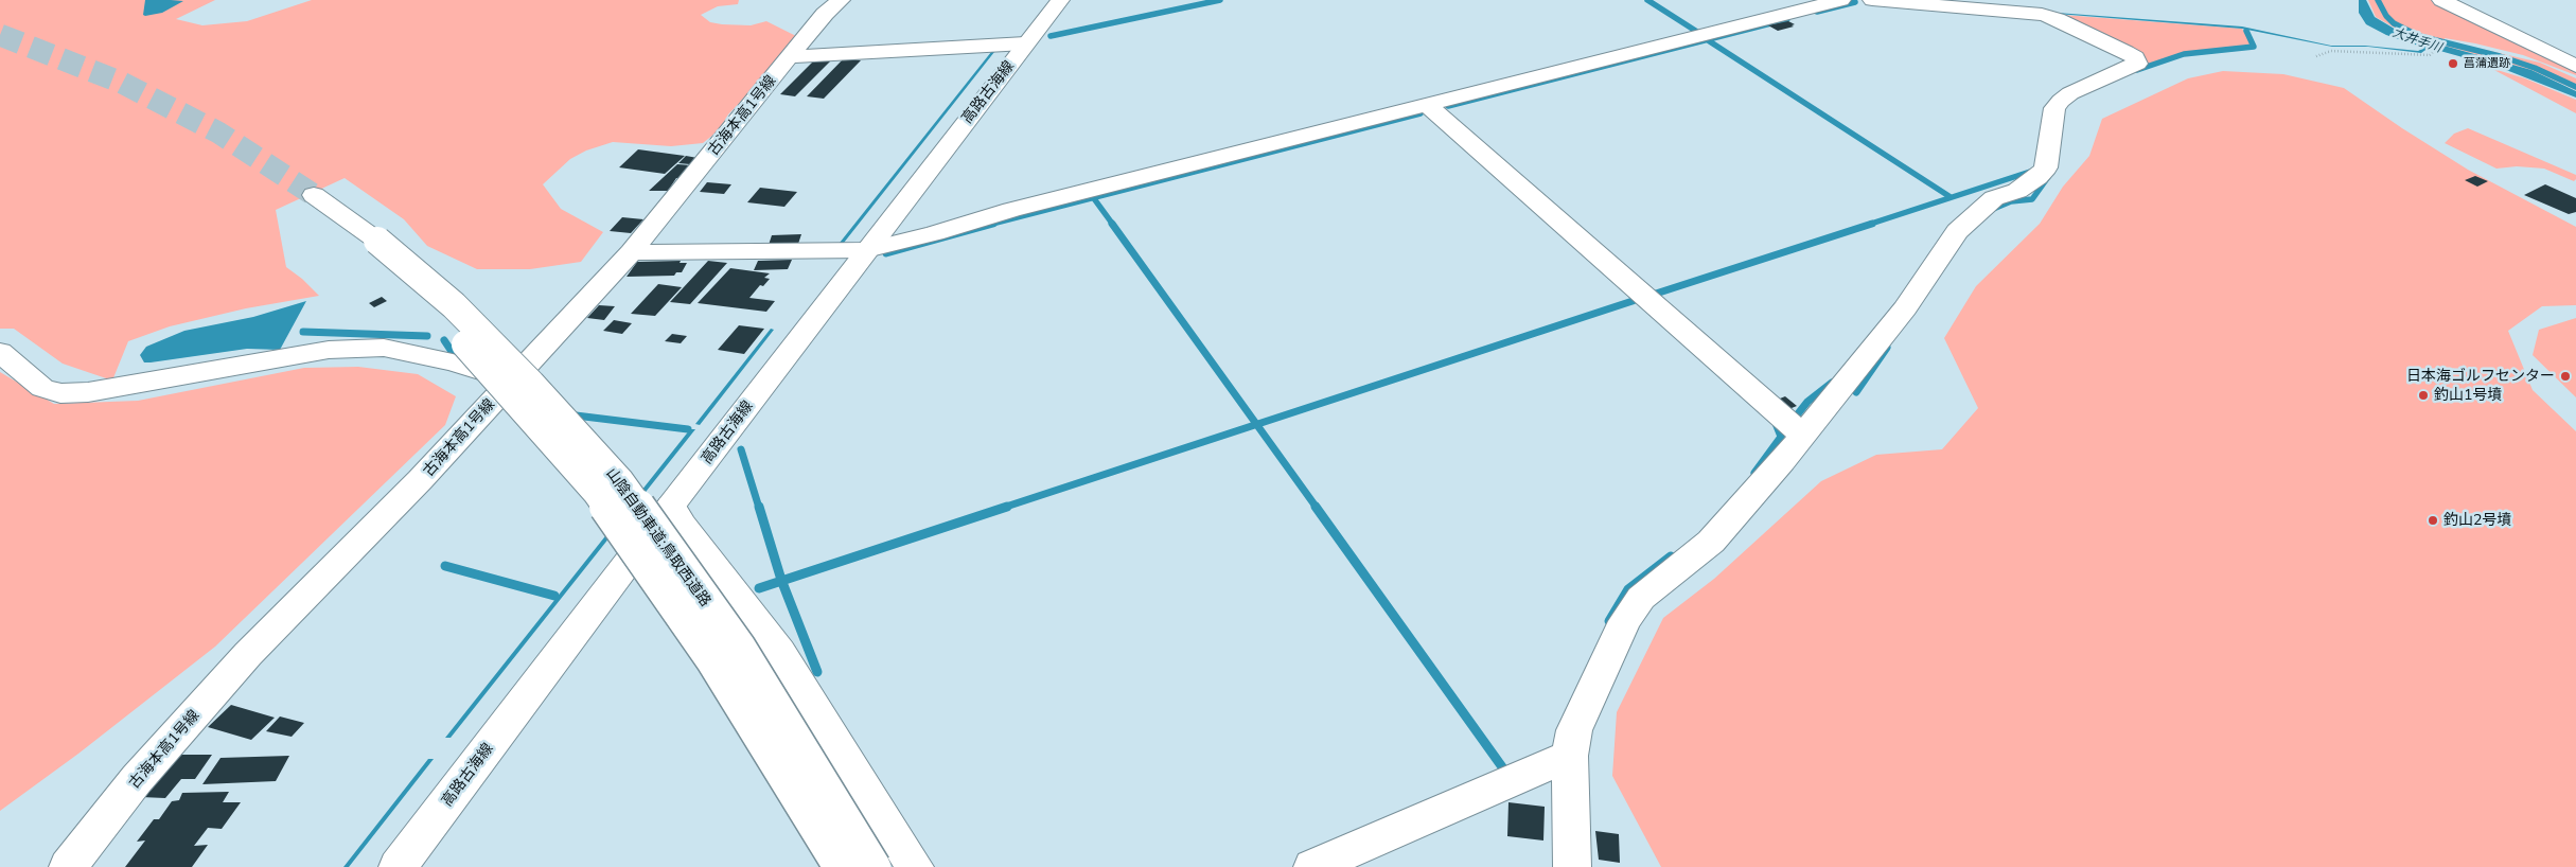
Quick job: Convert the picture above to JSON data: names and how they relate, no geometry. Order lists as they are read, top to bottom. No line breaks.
{"streets":{"main road":["高路古海線","古海本高1号線","山陰自動車道;鳥取西道路"]},"water":["大井手川"],"places":["菖蒲遺跡","日本海ゴルフセンター","釣山1号墳","釣山2号墳"]}
